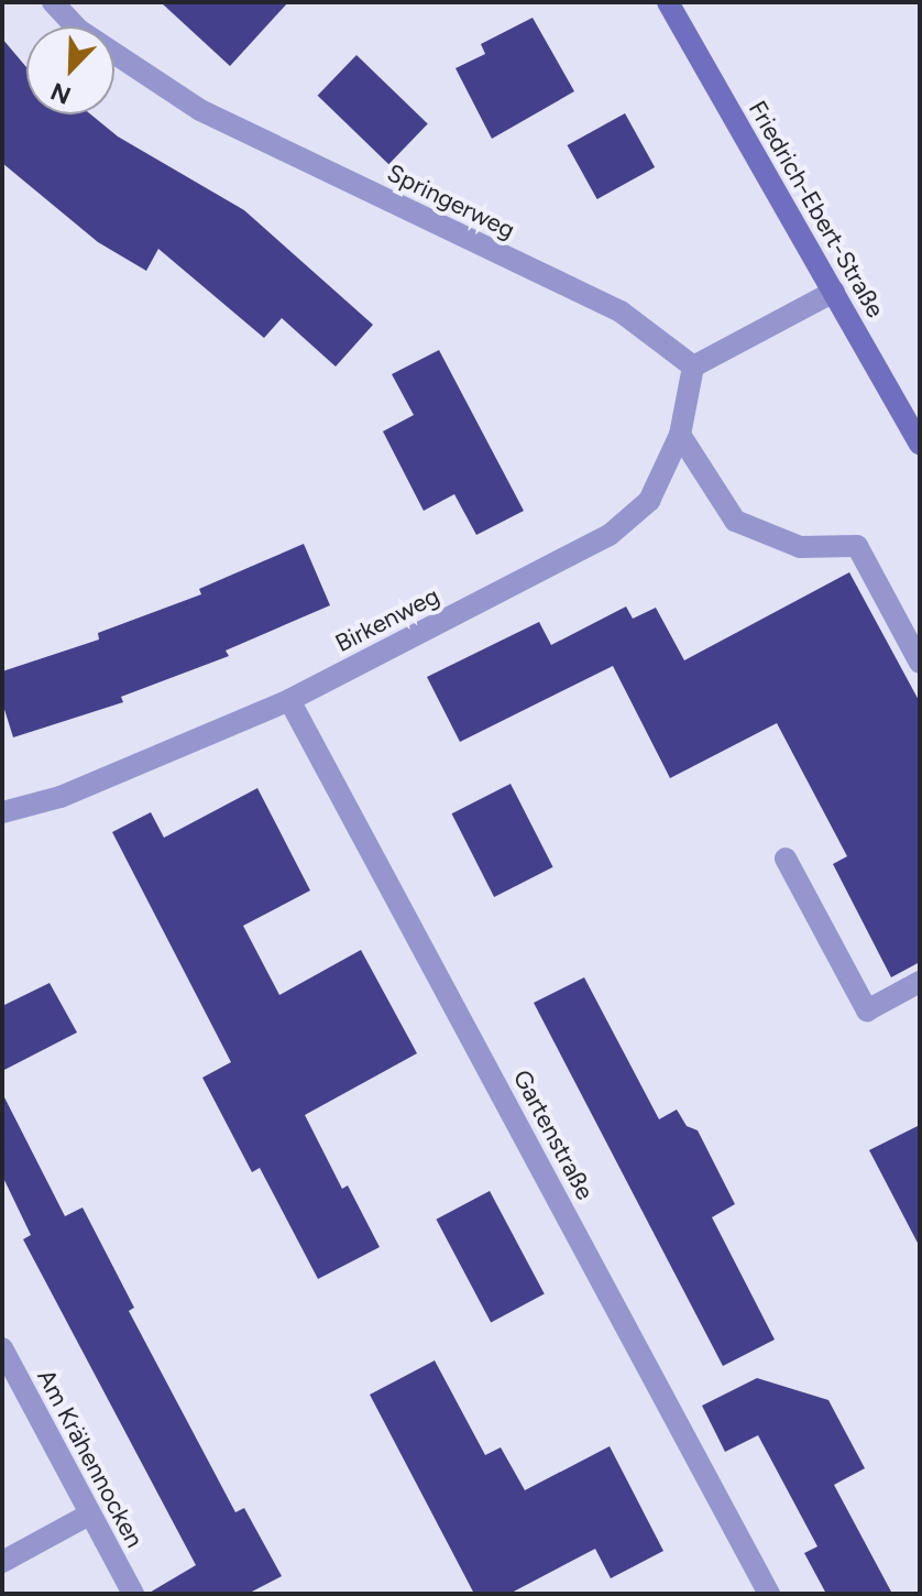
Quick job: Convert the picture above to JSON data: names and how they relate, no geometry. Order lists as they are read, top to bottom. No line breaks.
{"streets":{"main road":["Friedrich-Ebert-Straße"],"street":["Springerweg","Birkenweg","Gartenstraße","Am Krähennocken"]},"crossings":[["Springerweg","Birkenweg"],["Birkenweg","Gartenstraße"]],"north":"bottom left"}
